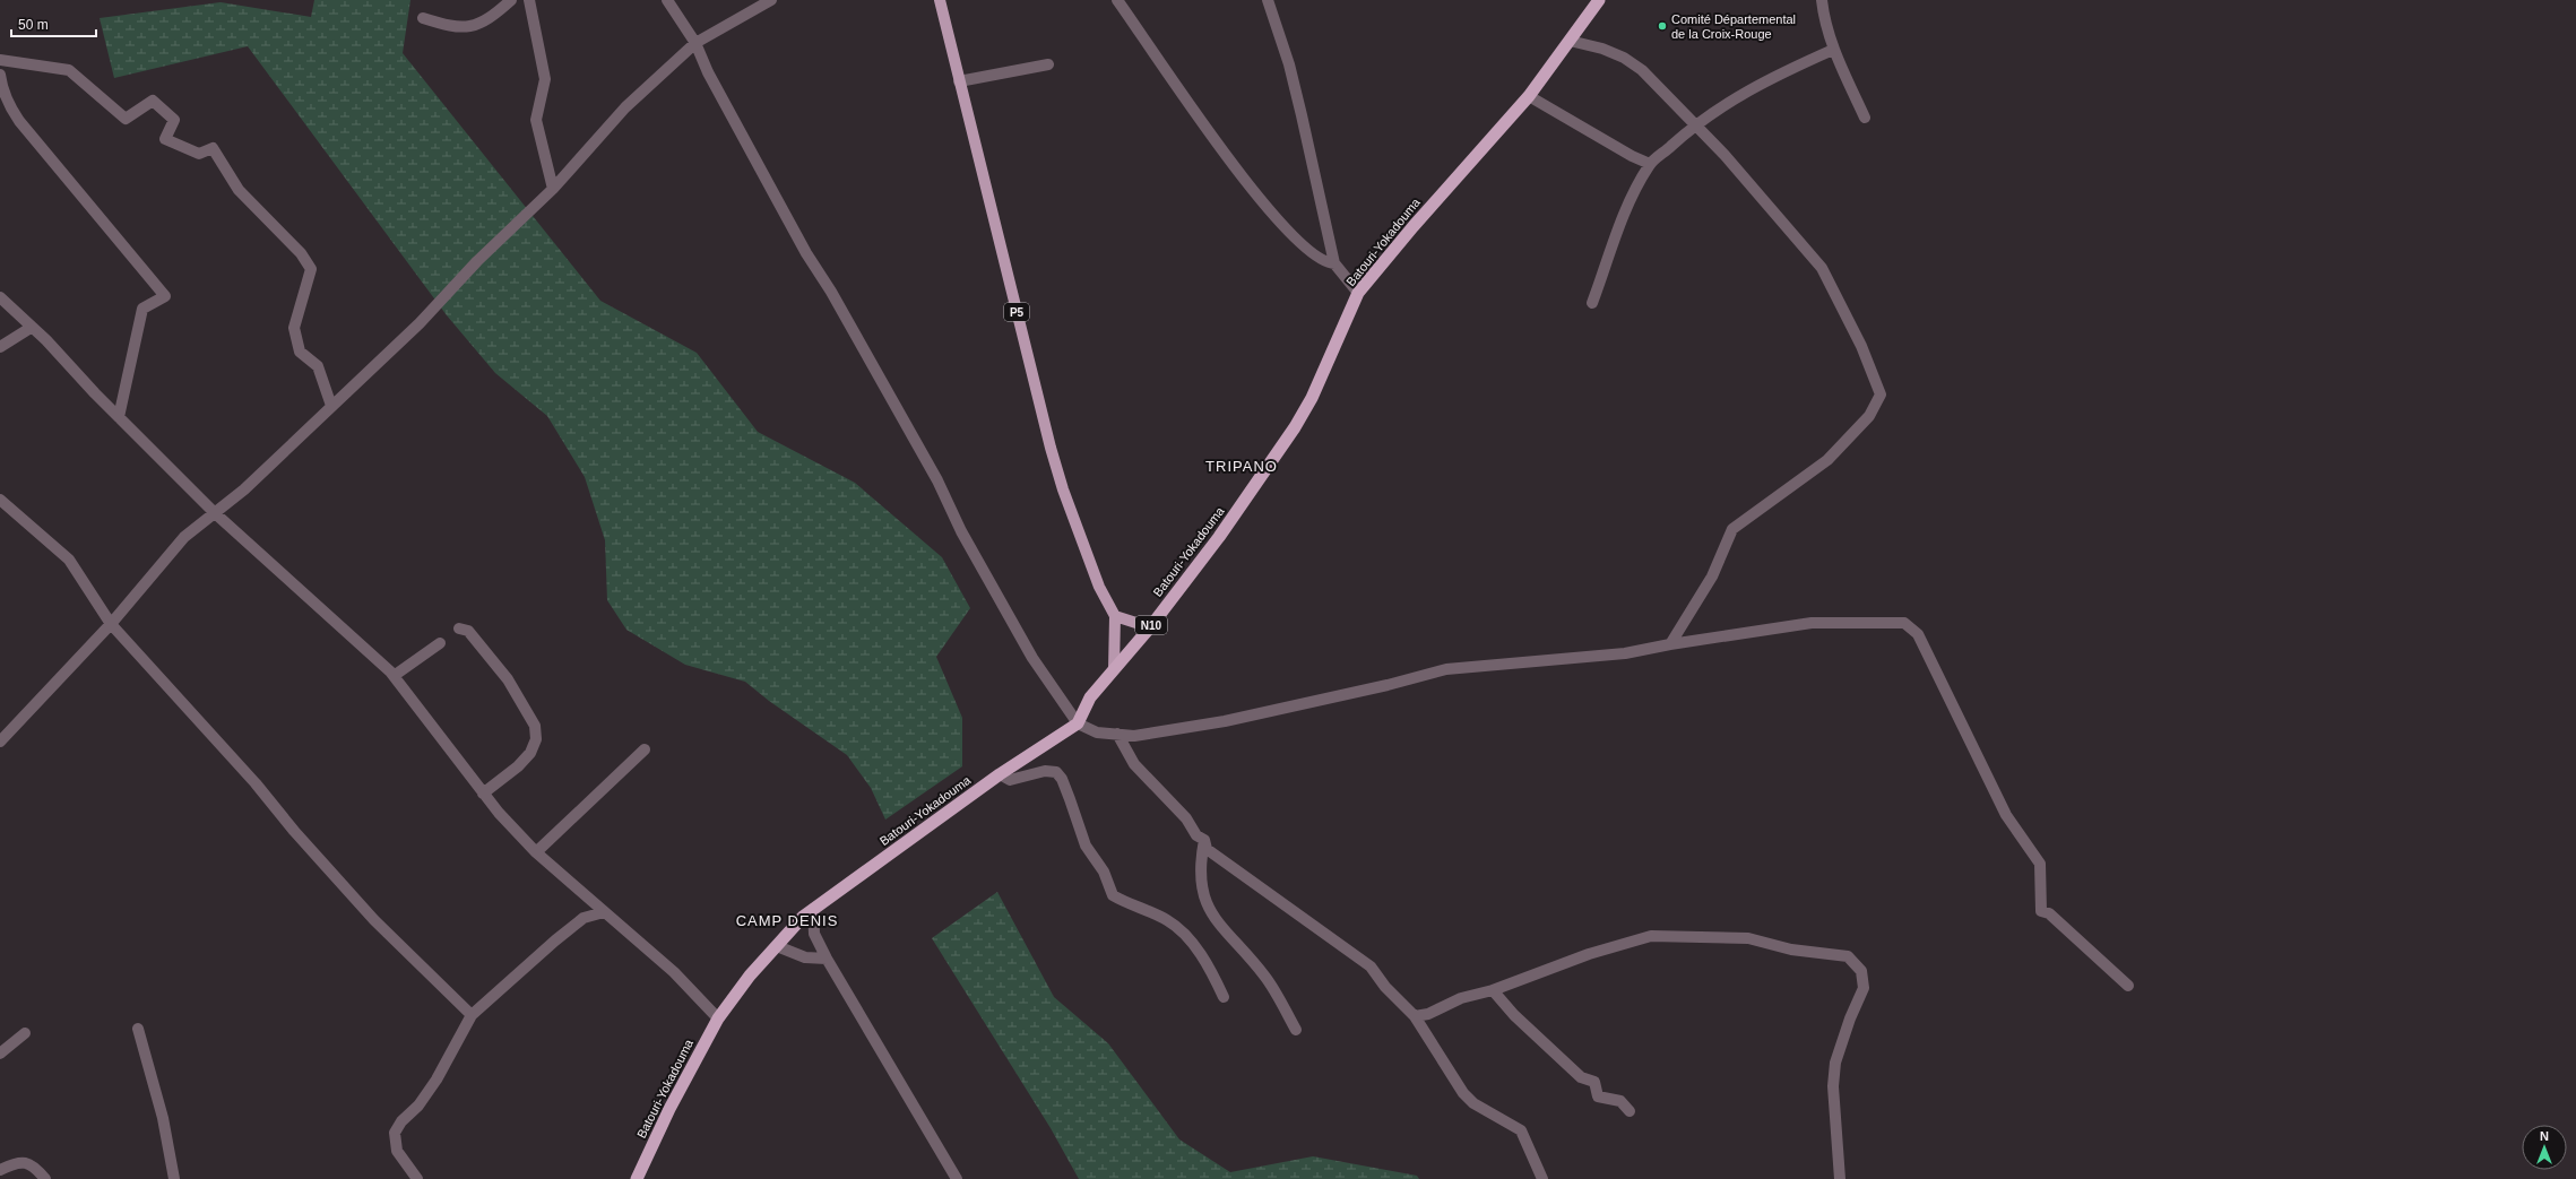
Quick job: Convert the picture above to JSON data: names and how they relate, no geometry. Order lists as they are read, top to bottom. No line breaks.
{"streets":{"highway":["Batouri-Yokadouma","N10"],"main road":["P5"]},"crossings":[["Batouri-Yokadouma","P5"]],"districts":["TRIPANO","CAMP DENIS"],"places":["Comité Départemental de la Croix-Rouge"],"scale_bar":"50 m","north":"top"}
